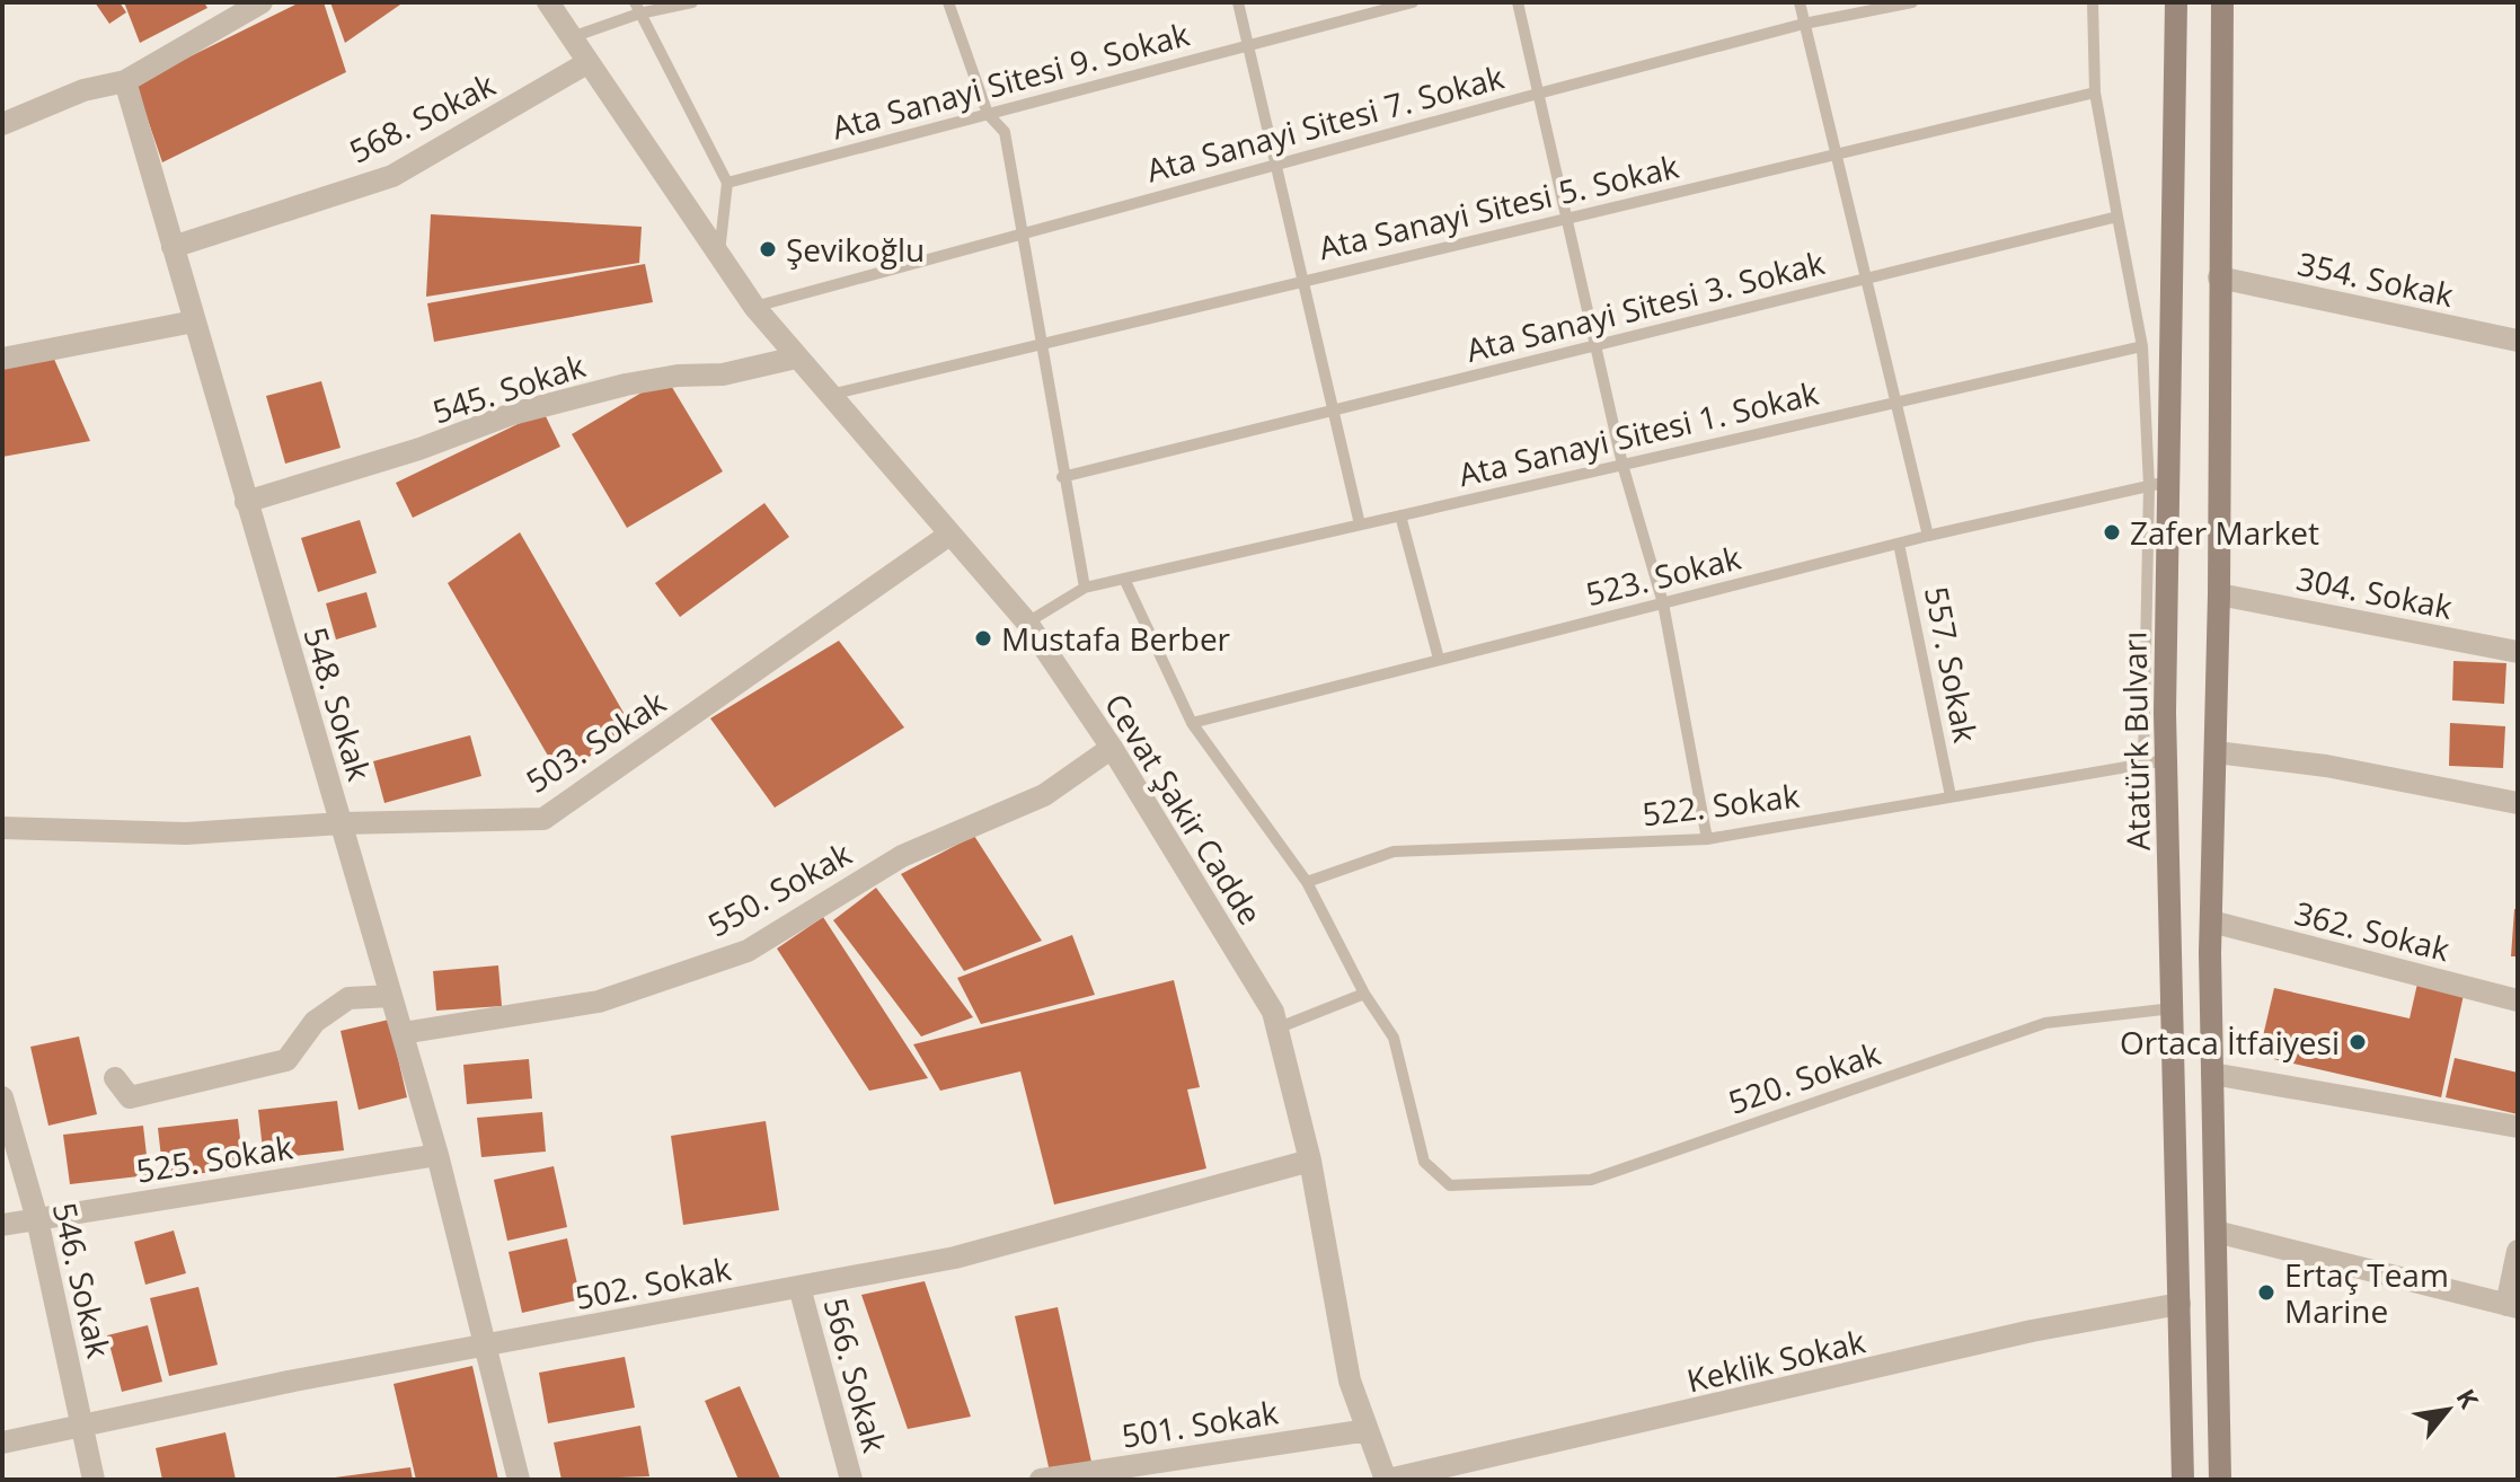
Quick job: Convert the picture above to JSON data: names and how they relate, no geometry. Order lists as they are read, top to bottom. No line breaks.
{"streets":{"main road":["Atatürk Bulvarı"],"street":["568. Sokak","354. Sokak","545. Sokak","304. Sokak","548. Sokak","503. Sokak","Cevat Şakir Cadde","550. Sokak","362. Sokak","525. Sokak","546. Sokak","502. Sokak","Keklik Sokak","566. Sokak","501. Sokak"],"lane":["Ata Sanayi Sitesi 9. Sokak","Ata Sanayi Sitesi 7. Sokak","Ata Sanayi Sitesi 5. Sokak","Ata Sanayi Sitesi 3. Sokak","Ata Sanayi Sitesi 1. Sokak","523. Sokak","557. Sokak","522. Sokak","520. Sokak"]},"crossings":[["568. Sokak","548. Sokak"],["568. Sokak","Cevat Şakir Cadde"],["Ata Sanayi Sitesi 7. Sokak","Cevat Şakir Cadde"],["Ata Sanayi Sitesi 5. Sokak","Cevat Şakir Cadde"],["545. Sokak","548. Sokak"],["545. Sokak","Cevat Şakir Cadde"],["Ata Sanayi Sitesi 1. Sokak","Cevat Şakir Cadde"],["523. Sokak","557. Sokak"],["523. Sokak","Atatürk Bulvarı"],["557. Sokak","522. Sokak"],["548. Sokak","503. Sokak"],["548. Sokak","550. Sokak"],["548. Sokak","525. Sokak"],["548. Sokak","502. Sokak"],["503. Sokak","Cevat Şakir Cadde"],["Atatürk Bulvarı","522. Sokak"],["Atatürk Bulvarı","520. Sokak"],["Atatürk Bulvarı","Keklik Sokak"],["Cevat Şakir Cadde","550. Sokak"],["Cevat Şakir Cadde","502. Sokak"],["Cevat Şakir Cadde","Keklik Sokak"],["Cevat Şakir Cadde","501. Sokak"],["525. Sokak","546. Sokak"],["546. Sokak","502. Sokak"],["502. Sokak","566. Sokak"]],"places":["Şevikoğlu","Zafer Market","Mustafa Berber","Ortaca İtfaiyesi","Ertaç Team Marine"],"north":"top right"}
